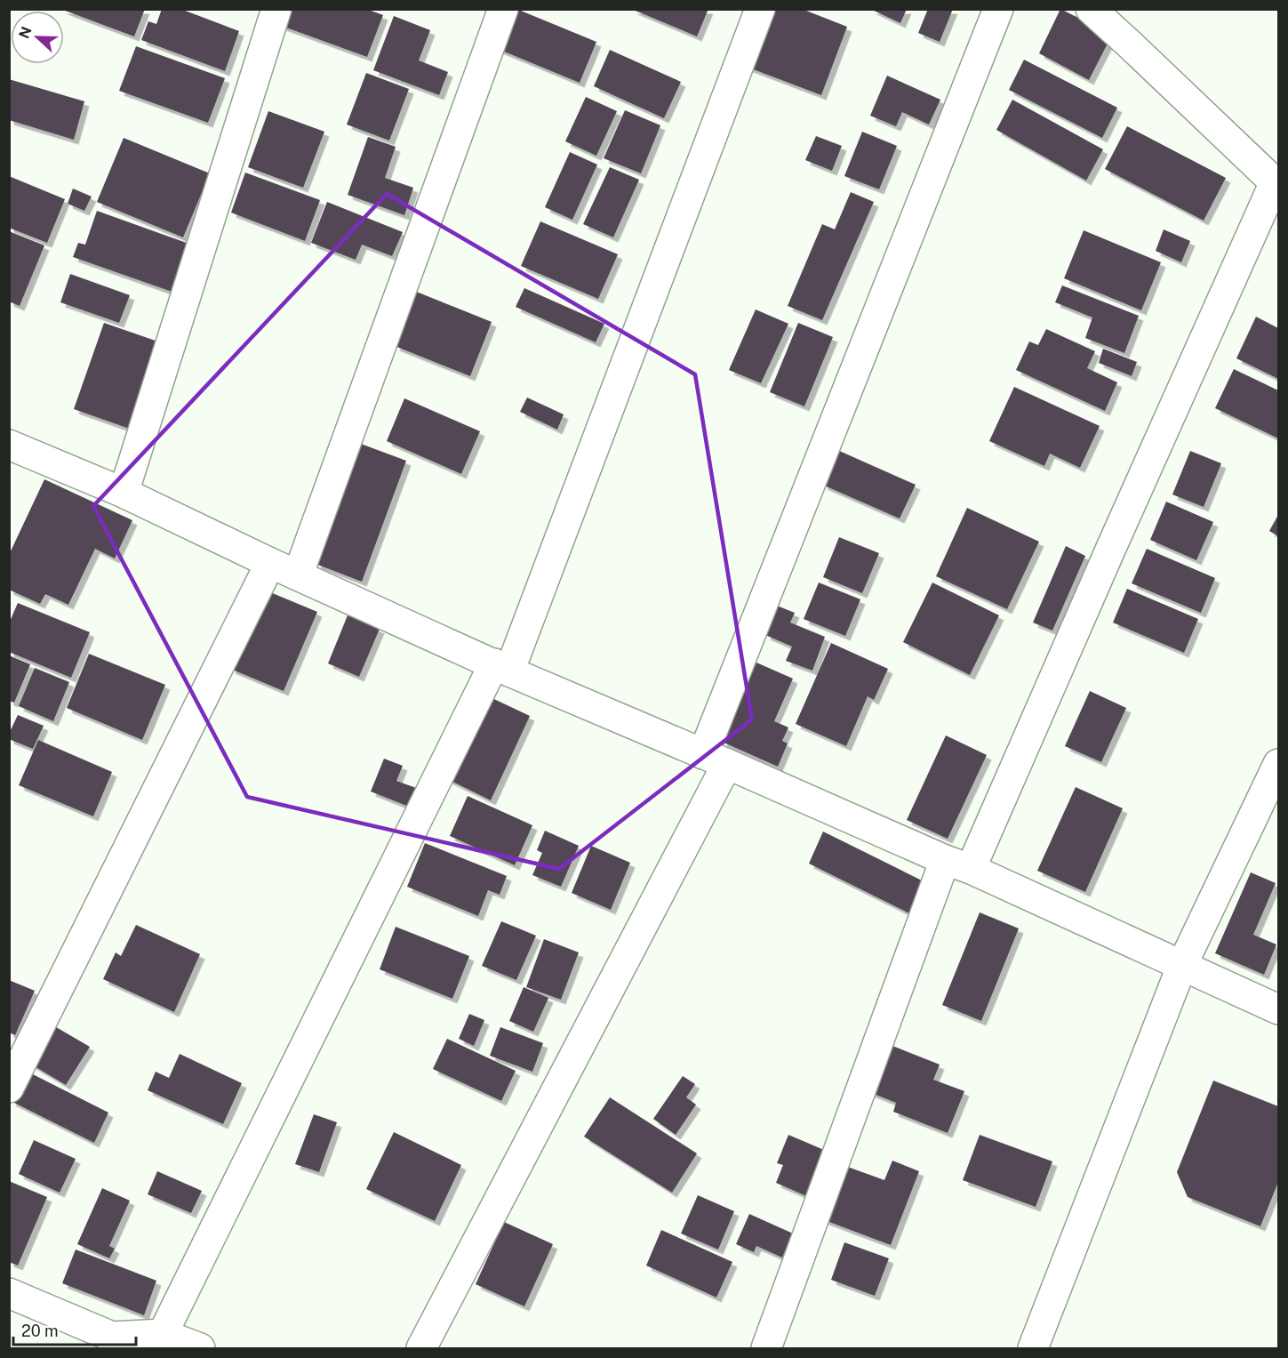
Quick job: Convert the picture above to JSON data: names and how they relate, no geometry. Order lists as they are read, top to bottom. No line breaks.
{"scale_bar":"20 m","north":"left"}
